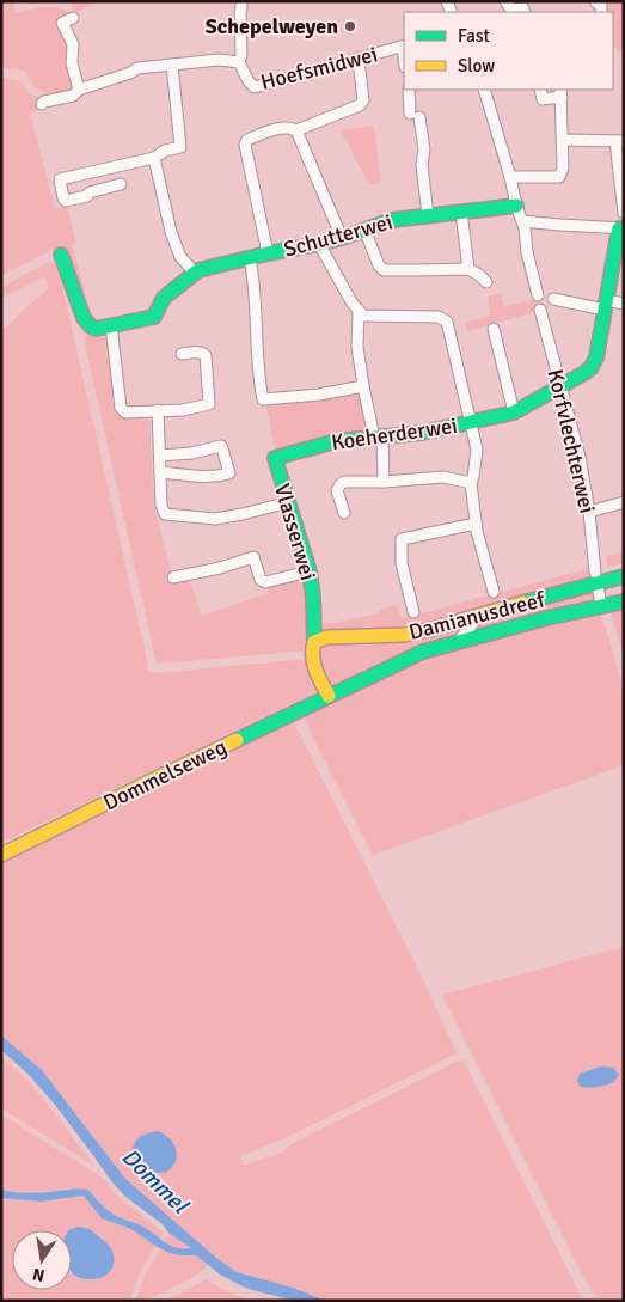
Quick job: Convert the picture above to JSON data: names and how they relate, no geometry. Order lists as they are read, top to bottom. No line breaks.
{"streets":{"street":["Hoefsmidwei","Schutterwei","Koeherderwei","Korfvlechterwei","Vlasserwei","Damianusdreef","Dommelseweg"]},"crossings":[["Koeherderwei","Korfvlechterwei"],["Koeherderwei","Vlasserwei"],["Korfvlechterwei","Damianusdreef"],["Korfvlechterwei","Dommelseweg"],["Vlasserwei","Damianusdreef"]],"water":["Dommel"],"places":["Schepelweyen"],"legend":["Fast","Slow"],"north":"bottom"}
